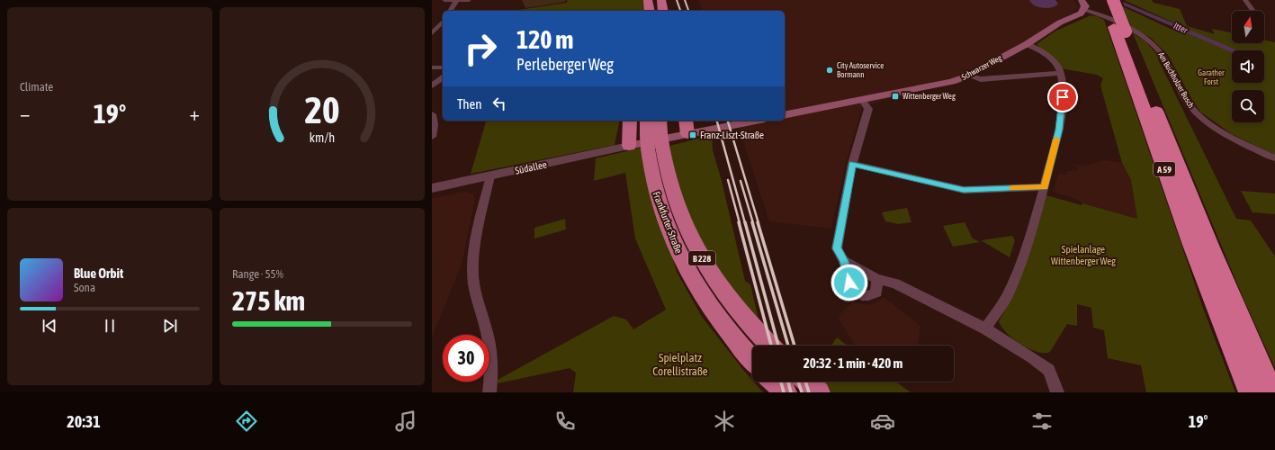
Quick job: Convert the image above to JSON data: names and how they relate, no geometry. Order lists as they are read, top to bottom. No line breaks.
{"streets":{"highway":["A 59","Frankfurter Straße","B 228"],"main road":["Schwarzer Weg"],"street":["Am Buchholzer Busch","Südallee"]},"crossings":[["Schwarzer Weg","Am Buchholzer Busch"]],"water":["Itter"],"parks":["Garather Forst","Spielanlage Wittenberger Weg","Spielplatz Corellistraße"],"places":{"other":["City Autoservice Bormann"],"transit":["Wittenberger Weg","Franz-Liszt-Straße"]},"north":"top","page":{"tile":["Climate",["Range · 55%","275 km"]],"turn":["120 m","Perleberger Weg"],"then":"Then","heat":["−","19°","+"],"song":["Blue Orbit","Sona"],"limit":"30","trip":"20:32 · 1 min · 420 m","tabs":["20:31","19°"],"gauge":["20","km/h"]}}
